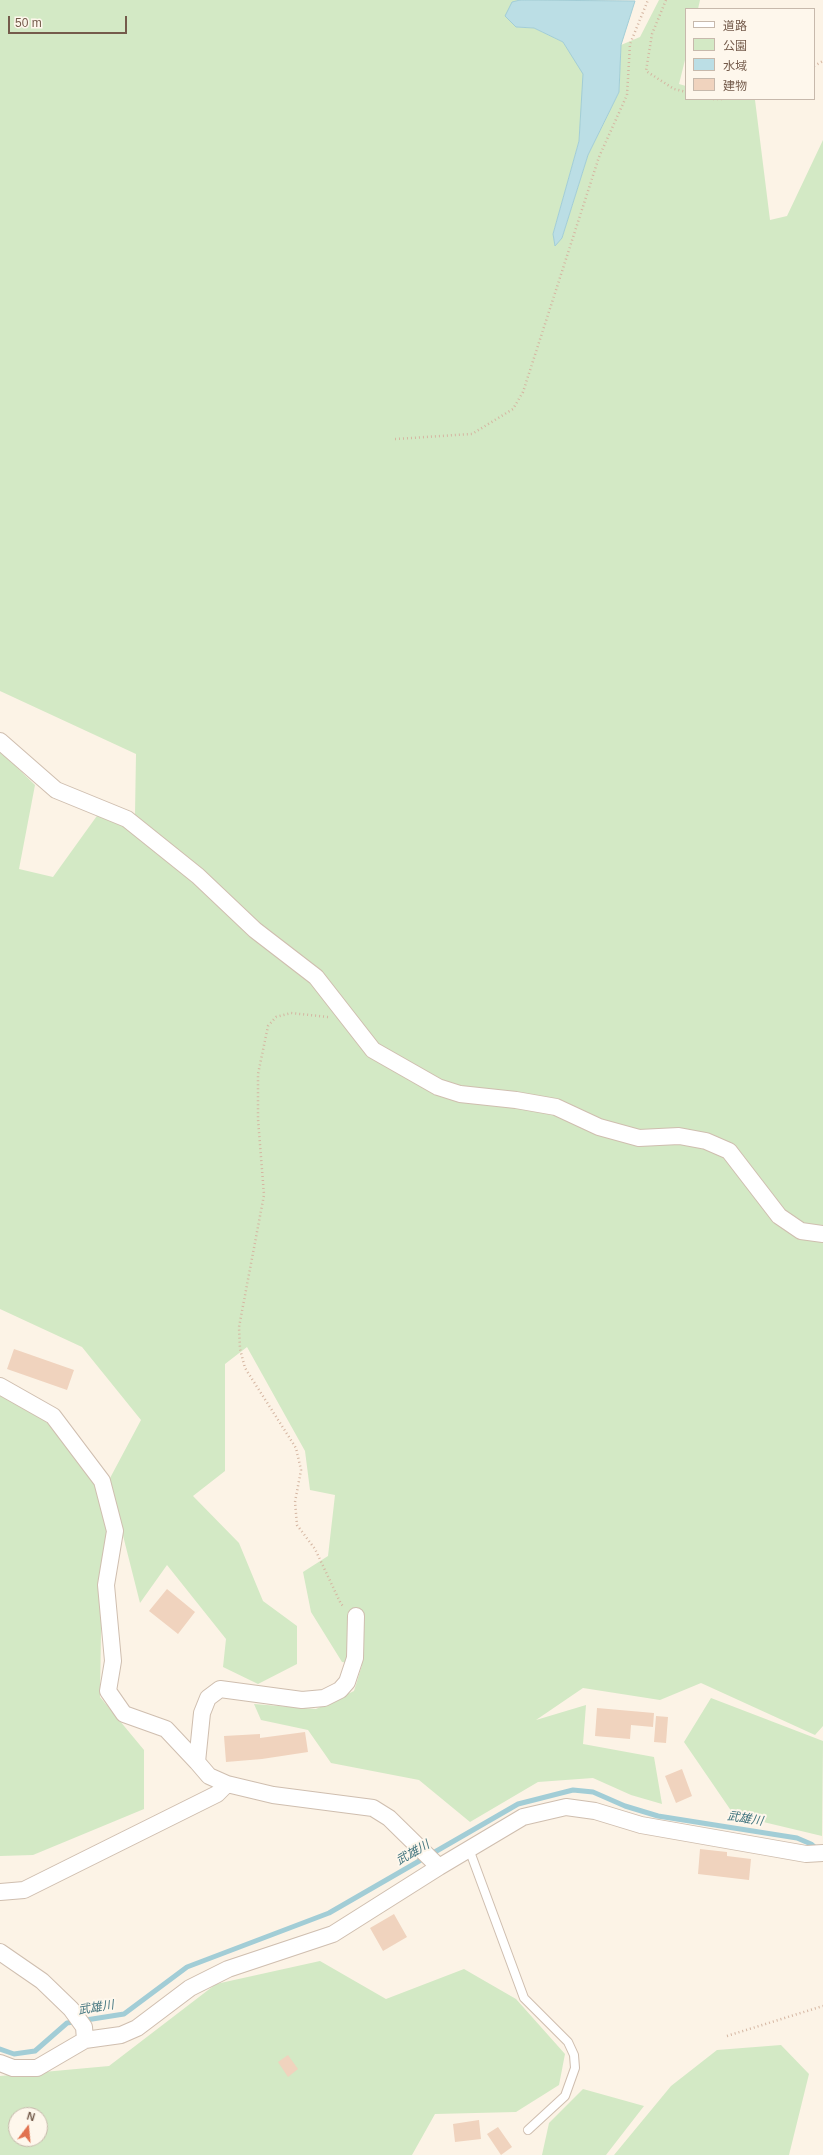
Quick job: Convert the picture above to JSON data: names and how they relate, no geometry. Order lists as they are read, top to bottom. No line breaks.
{"water":["武雄川"],"legend":["道路","公園","水域","建物"],"scale_bar":"50 m","north":"top"}
